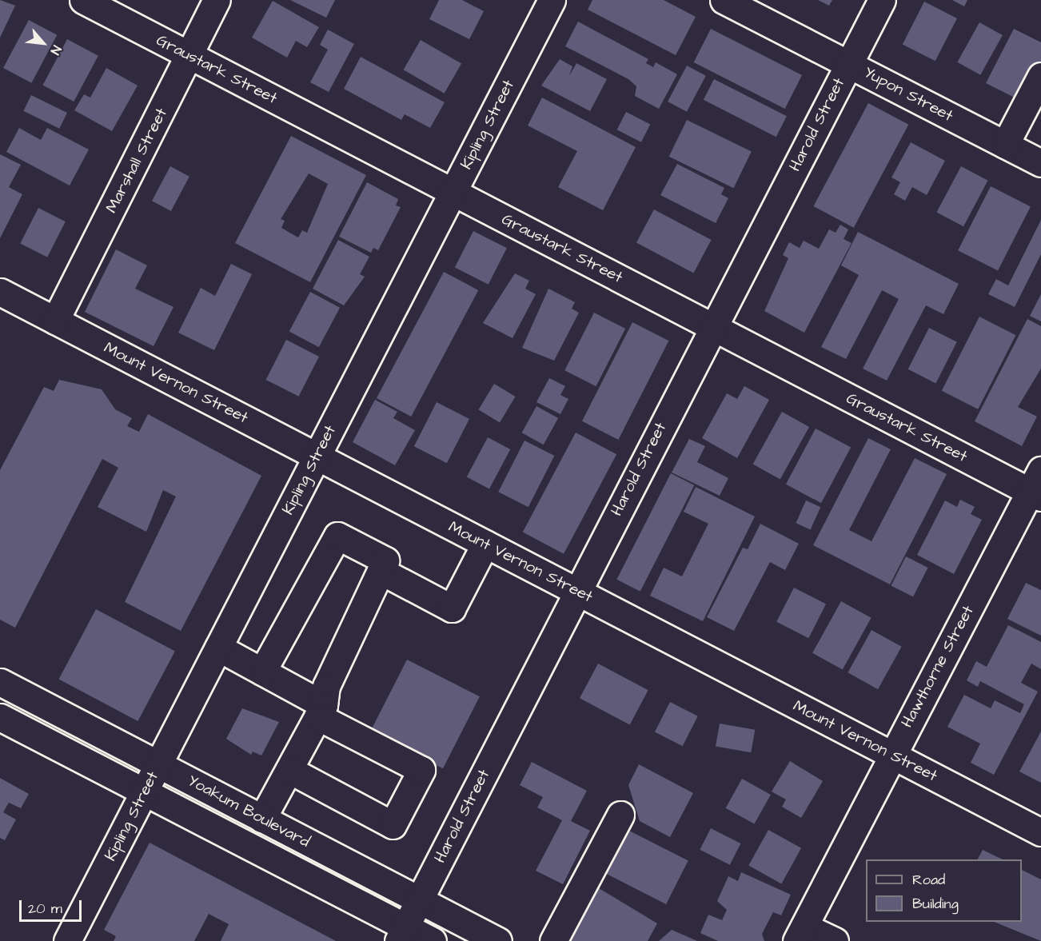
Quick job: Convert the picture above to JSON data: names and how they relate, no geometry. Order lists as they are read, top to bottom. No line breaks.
{"streets":{"street":["Graustark Street","Yupon Street","Kipling Street","Harold Street","Marshall Street","Mount Vernon Street","Hawthorne Street","Yoakum Boulevard"]},"crossings":[["Graustark Street","Kipling Street"],["Graustark Street","Harold Street"],["Graustark Street","Marshall Street"],["Graustark Street","Hawthorne Street"],["Yupon Street","Harold Street"],["Kipling Street","Mount Vernon Street"],["Kipling Street","Yoakum Boulevard"],["Harold Street","Mount Vernon Street"],["Harold Street","Yoakum Boulevard"],["Marshall Street","Mount Vernon Street"],["Mount Vernon Street","Hawthorne Street"]],"legend":["Road","Building"],"scale_bar":"20 m","north":"bottom right"}
